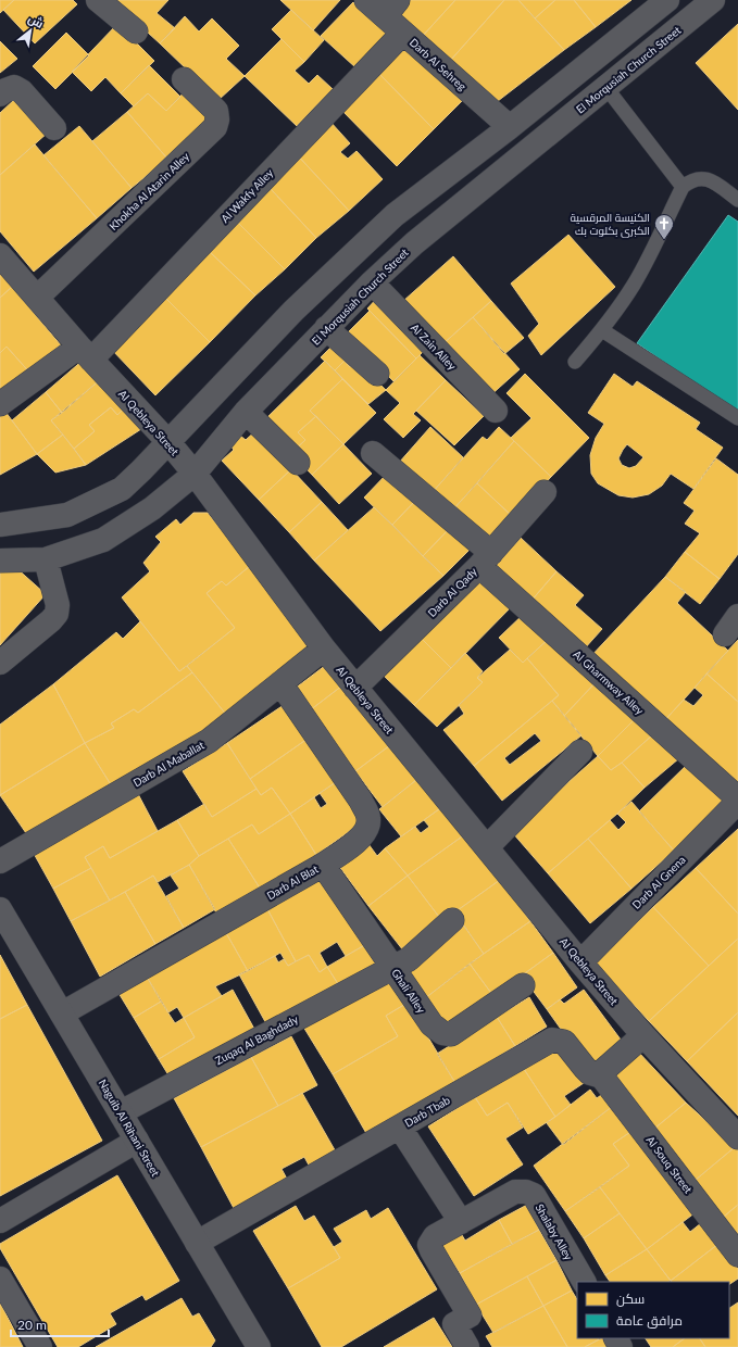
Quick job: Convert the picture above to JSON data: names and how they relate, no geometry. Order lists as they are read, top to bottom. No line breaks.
{"streets":{"street":["Darb Al Sehreg","El Morqusiah Church Street","Khokha Al Atarin Alley","Al Wakfy Alley","Al Zain Alley","Al Qebleya Street","Darb Al Qady","Al Gharmway Alley","Darb Al Maballat","Darb Al Blat","Darb Al Gnena","Ghali Alley","Zuqaq Al Baghdady","Darb Tbab","Naguib Al Rihani Street","Al Souq Street","Shalaby Alley"]},"crossings":[["Darb Al Sehreg","Al Wakfy Alley"],["El Morqusiah Church Street","Al Zain Alley"],["El Morqusiah Church Street","Al Qebleya Street"],["Khokha Al Atarin Alley","Al Qebleya Street"],["Al Wakfy Alley","Al Qebleya Street"],["Al Qebleya Street","Darb Al Qady"],["Al Qebleya Street","Darb Al Maballat"],["Al Qebleya Street","Darb Al Gnena"],["Darb Al Qady","Al Gharmway Alley"],["Darb Al Maballat","Darb Al Blat"],["Darb Al Blat","Ghali Alley"],["Darb Al Blat","Naguib Al Rihani Street"],["Ghali Alley","Zuqaq Al Baghdady"],["Zuqaq Al Baghdady","Naguib Al Rihani Street"],["Darb Tbab","Naguib Al Rihani Street"],["Darb Tbab","Al Souq Street"]],"places":{"church":["الكنيسة المرقسية الكبرى بكلوت بك"]},"legend":["سكن","مرافق عامة"],"scale_bar":"20 m","north":"top right"}
